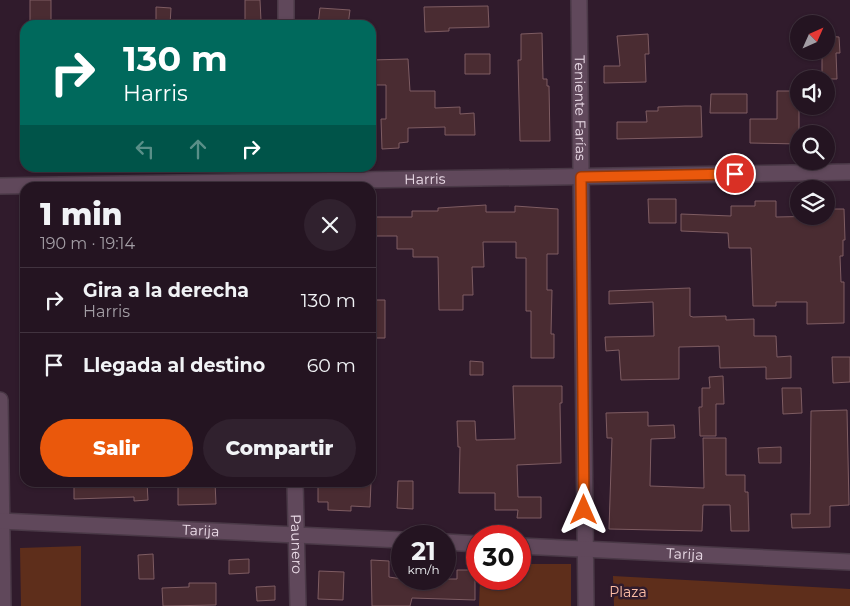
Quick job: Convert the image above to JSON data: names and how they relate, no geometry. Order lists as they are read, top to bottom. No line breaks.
{"streets":{"street":["Teniente Farías","Harris","Tarija","Paunero"]},"crossings":[["Teniente Farías","Harris"],["Teniente Farías","Tarija"],["Tarija","Paunero"]],"parks":["Plaza"],"north":"top right","page":{"turn":["130 m","Harris"],"heading":["1 min","190 m · 19:14"],"list":[{"name":"Gira a la derecha","note":"Harris","value":"130 m"},{"name":"Llegada al destino","value":"60 m"}],"buttons":["Salir","Compartir"],"speed":"21 km/h","limit":"30"}}
